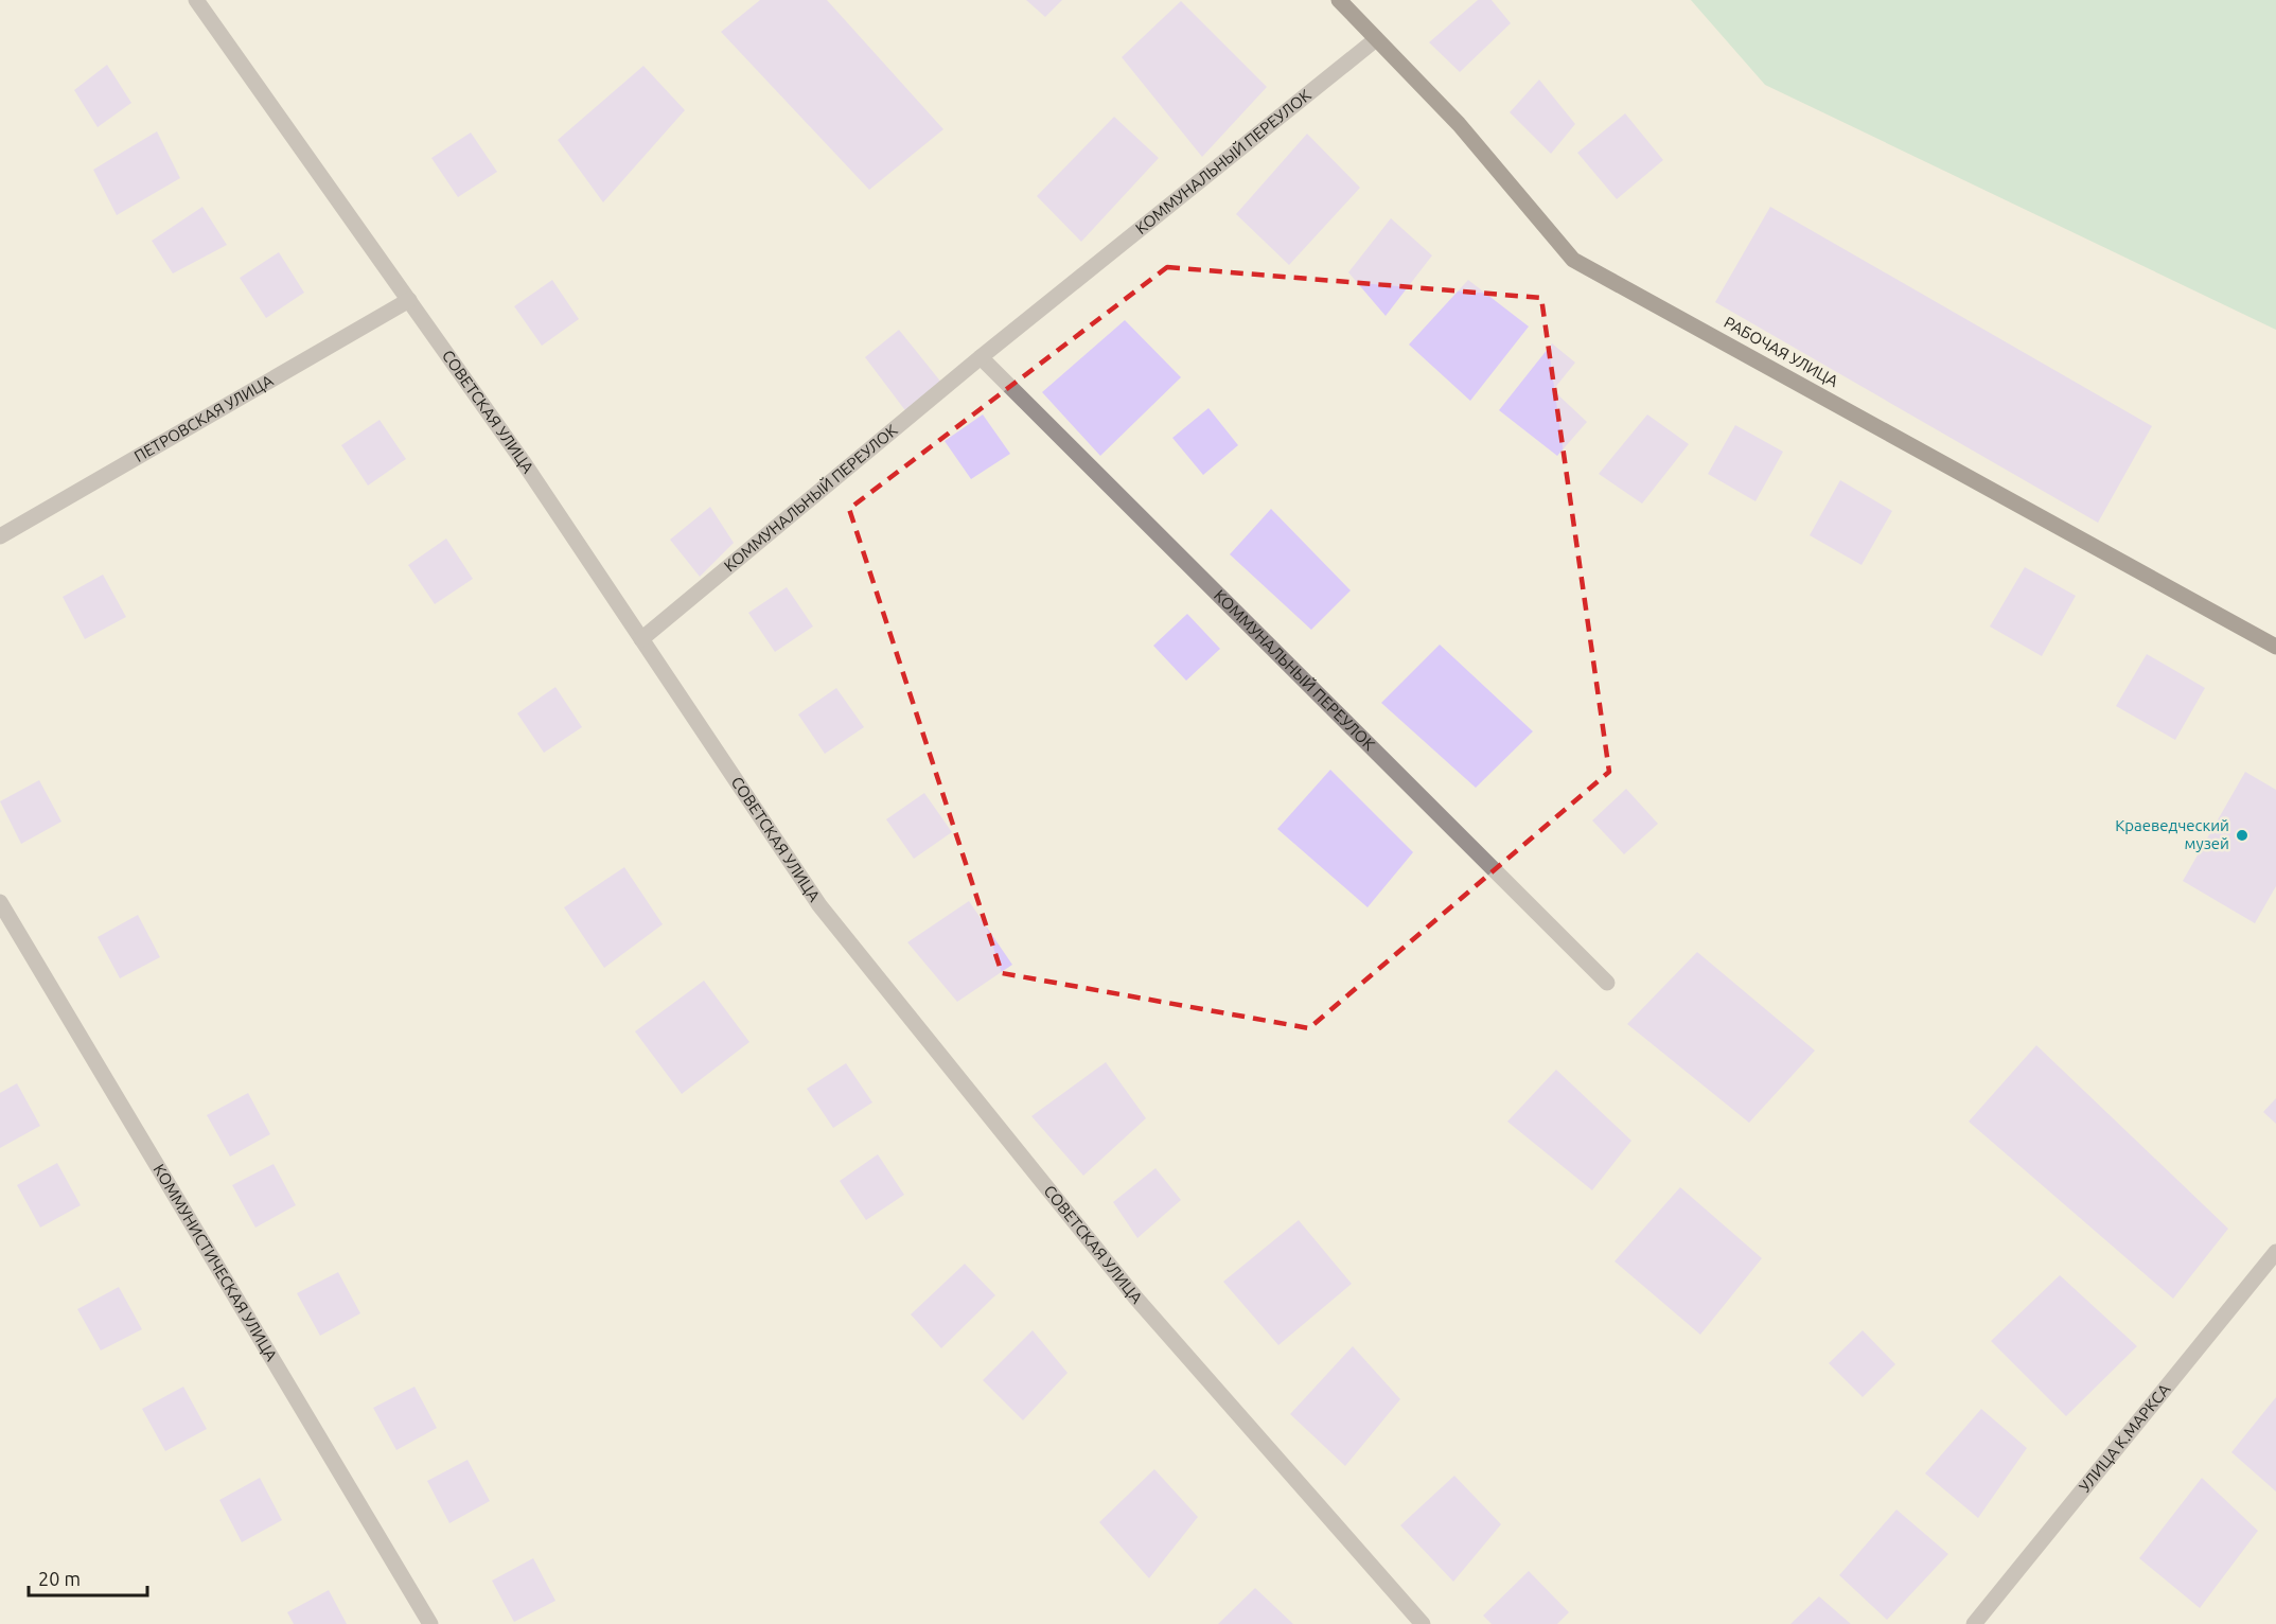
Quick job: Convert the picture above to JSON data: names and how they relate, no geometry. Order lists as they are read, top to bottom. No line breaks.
{"streets":{"main road":["РАБОЧАЯ УЛИЦА"],"street":["КОММУНАЛЬНЫЙ ПЕРЕУЛОК","СОВЕТСКАЯ УЛИЦА","ПЕТРОВСКАЯ УЛИЦА","КОММУНИСТИЧЕСКАЯ УЛИЦА","УЛИЦА К.МАРКСА"]},"crossings":[["КОММУНАЛЬНЫЙ ПЕРЕУЛОК","РАБОЧАЯ УЛИЦА"],["КОММУНАЛЬНЫЙ ПЕРЕУЛОК","СОВЕТСКАЯ УЛИЦА"],["СОВЕТСКАЯ УЛИЦА","ПЕТРОВСКАЯ УЛИЦА"]],"places":["Краеведческий музей"],"scale_bar":"20 m"}
